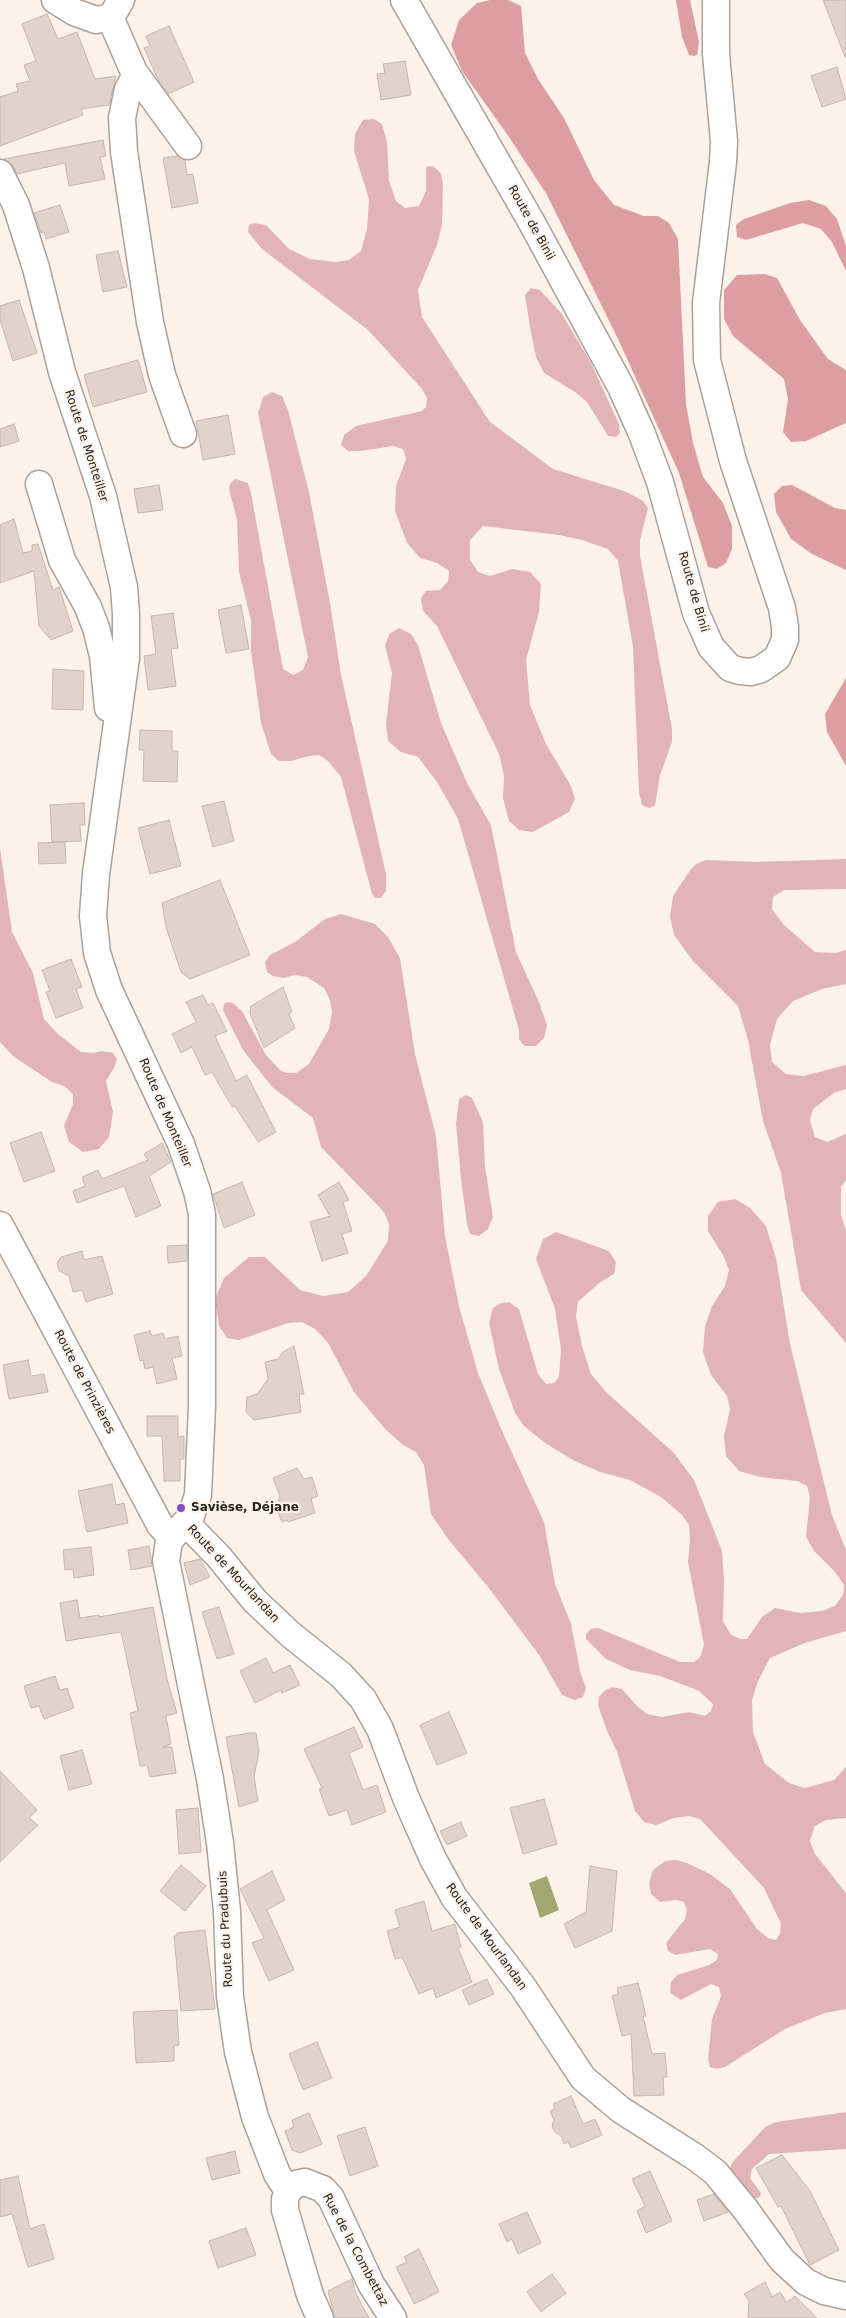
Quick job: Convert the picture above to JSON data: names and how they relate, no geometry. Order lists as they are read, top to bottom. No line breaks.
{"streets":{"street":["Route de Binii","Route de Monteiller","Route de Prinzières","Route de Mourlandan","Route du Pradubuis","Rue de la Combettaz"]},"crossings":[["Route de Monteiller","Route de Prinzières"],["Route de Monteiller","Route de Mourlandan"],["Route de Monteiller","Route du Pradubuis"],["Route de Prinzières","Route de Mourlandan"],["Route de Prinzières","Route du Pradubuis"],["Route de Mourlandan","Route du Pradubuis"],["Route du Pradubuis","Rue de la Combettaz"]],"places":["Savièse, Déjane"]}
